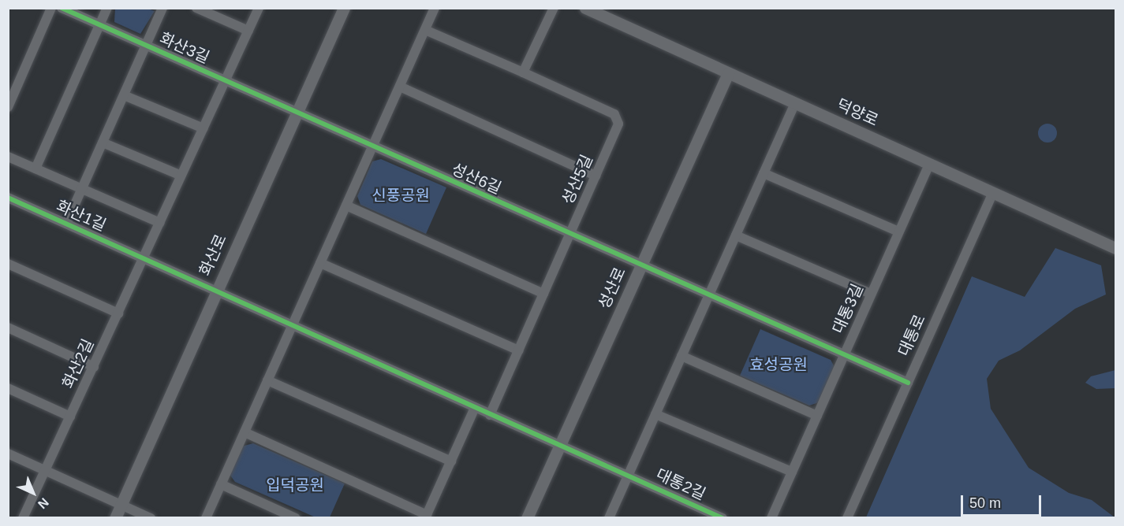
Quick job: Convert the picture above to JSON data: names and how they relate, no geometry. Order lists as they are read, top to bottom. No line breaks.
{"streets":{"street":["화산3길","덕양로","성산6길","성산5길","화산1길","화산로","성산로","대통3길","대통로","화산2길","대통2길"]},"crossings":[["화산3길","성산6길"],["화산3길","화산1길"],["화산3길","화산로"],["화산3길","화산2길"],["덕양로","성산로"],["덕양로","대통3길"],["덕양로","대통로"],["성산6길","성산5길"],["성산6길","화산로"],["성산6길","성산로"],["성산5길","대통2길"],["화산1길","화산로"],["화산1길","화산2길"],["성산로","대통2길"]],"parks":["신풍공원","효성공원","입덕공원"],"scale_bar":"50 m","north":"bottom right"}
